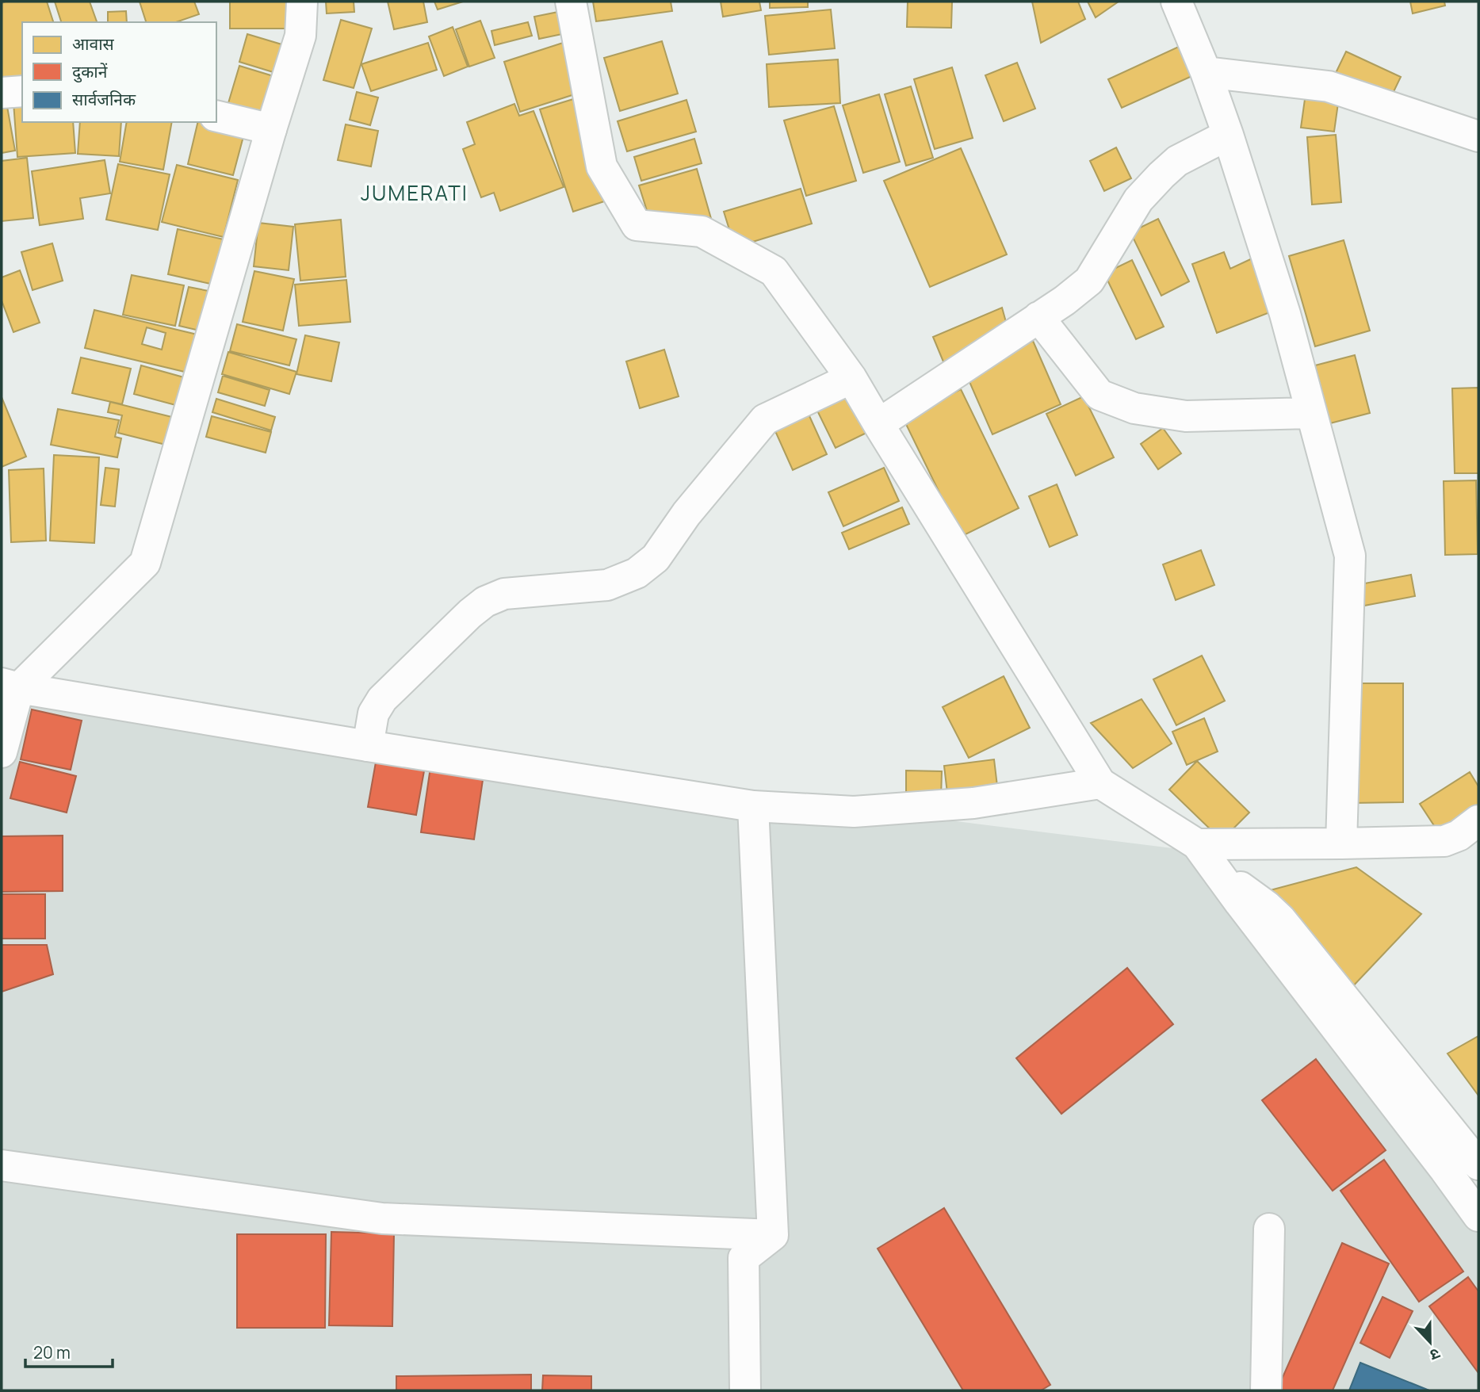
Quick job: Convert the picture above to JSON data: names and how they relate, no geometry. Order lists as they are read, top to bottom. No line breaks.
{"districts":["JUMERATI"],"legend":["आवास","दुकानें","सार्वजनिक"],"scale_bar":"20 m","north":"bottom"}
